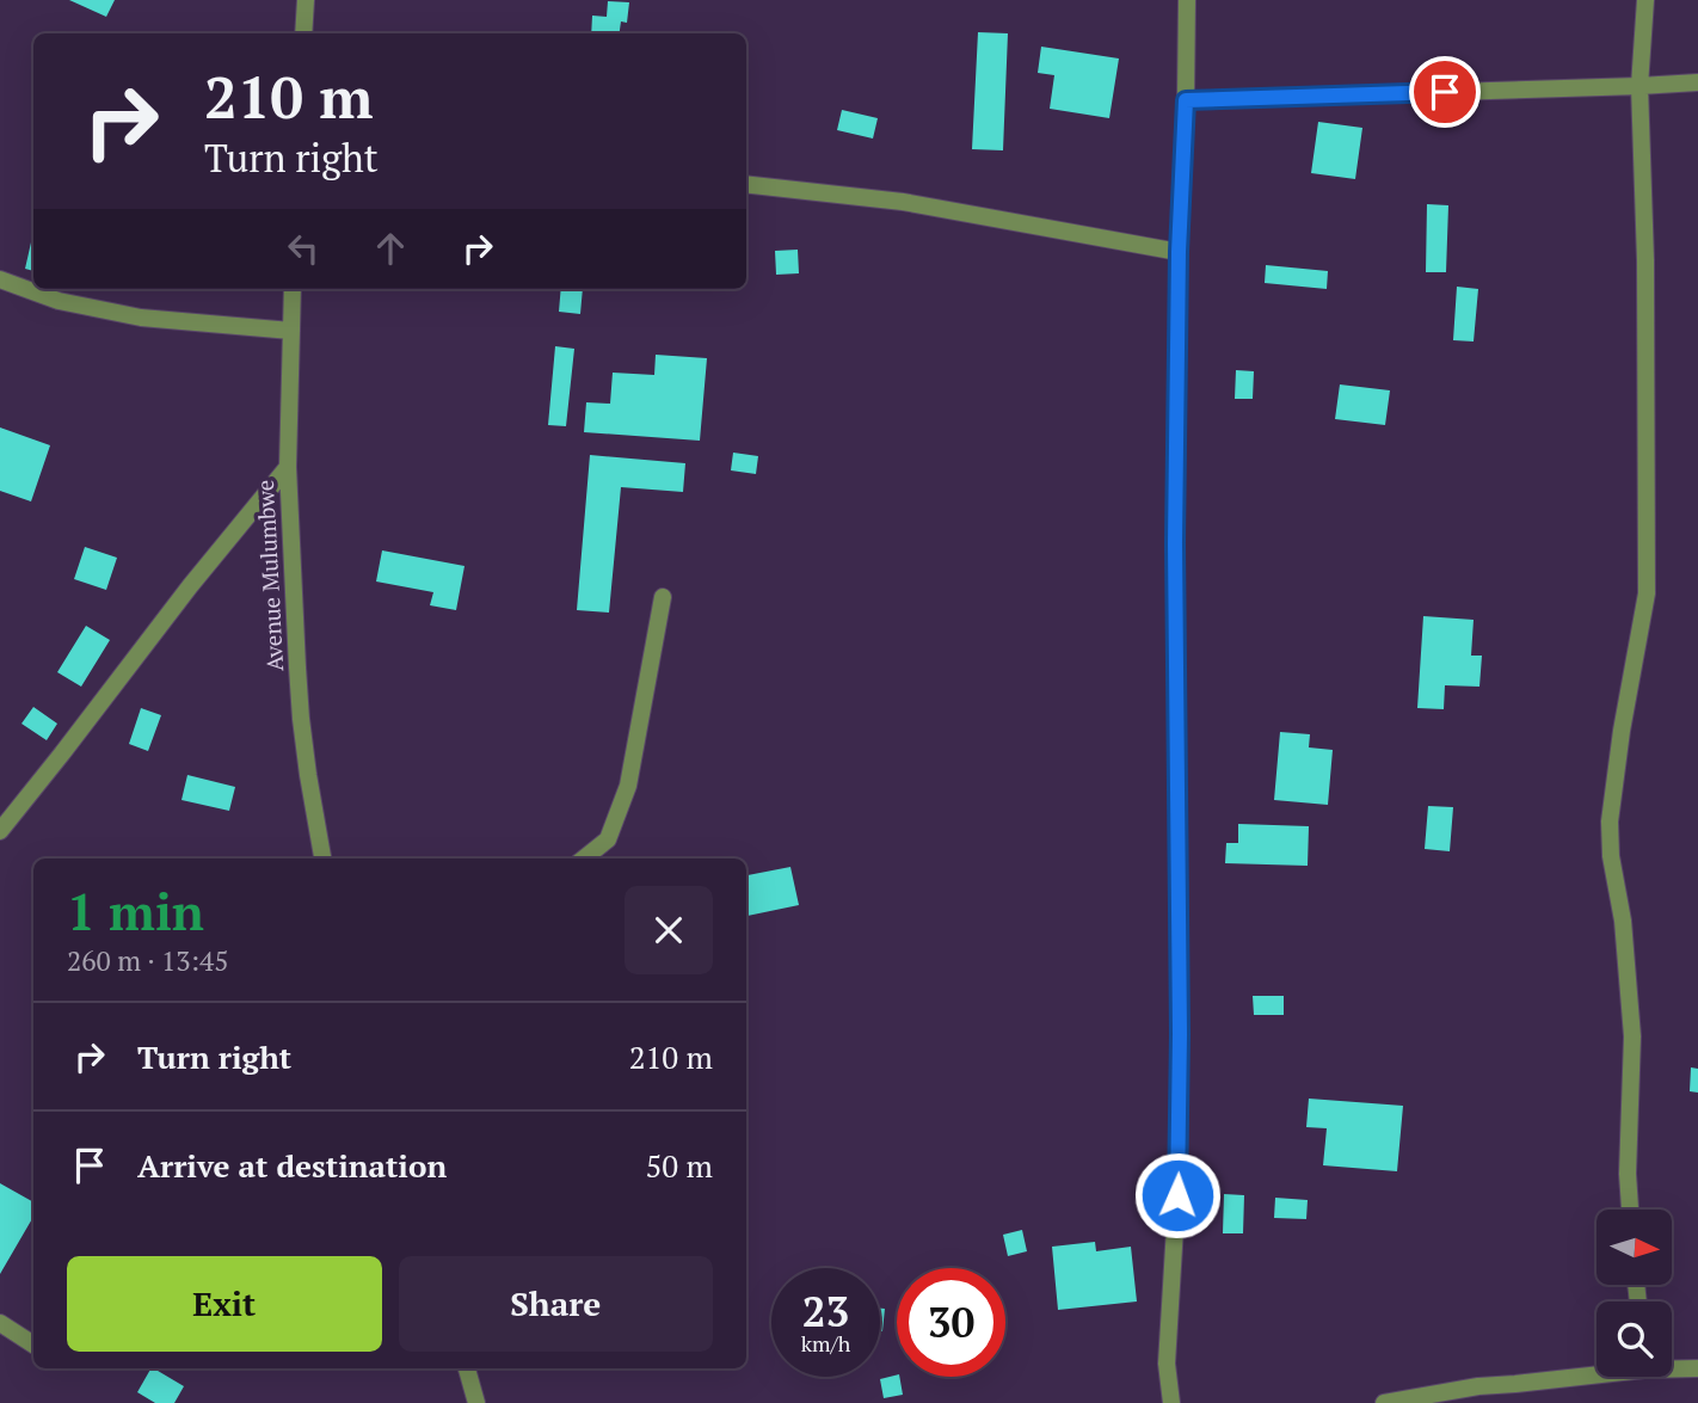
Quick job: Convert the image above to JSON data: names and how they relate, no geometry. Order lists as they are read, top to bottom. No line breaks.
{"streets":{"street":["Avenue Mulumbwe"]},"north":"right","page":{"turn":["210 m","Turn right"],"heading":["1 min","260 m · 13:45"],"list":[{"name":"Turn right","value":"210 m"},{"name":"Arrive at destination","value":"50 m"}],"buttons":["Exit","Share"],"speed":"23 km/h","limit":"30"}}
